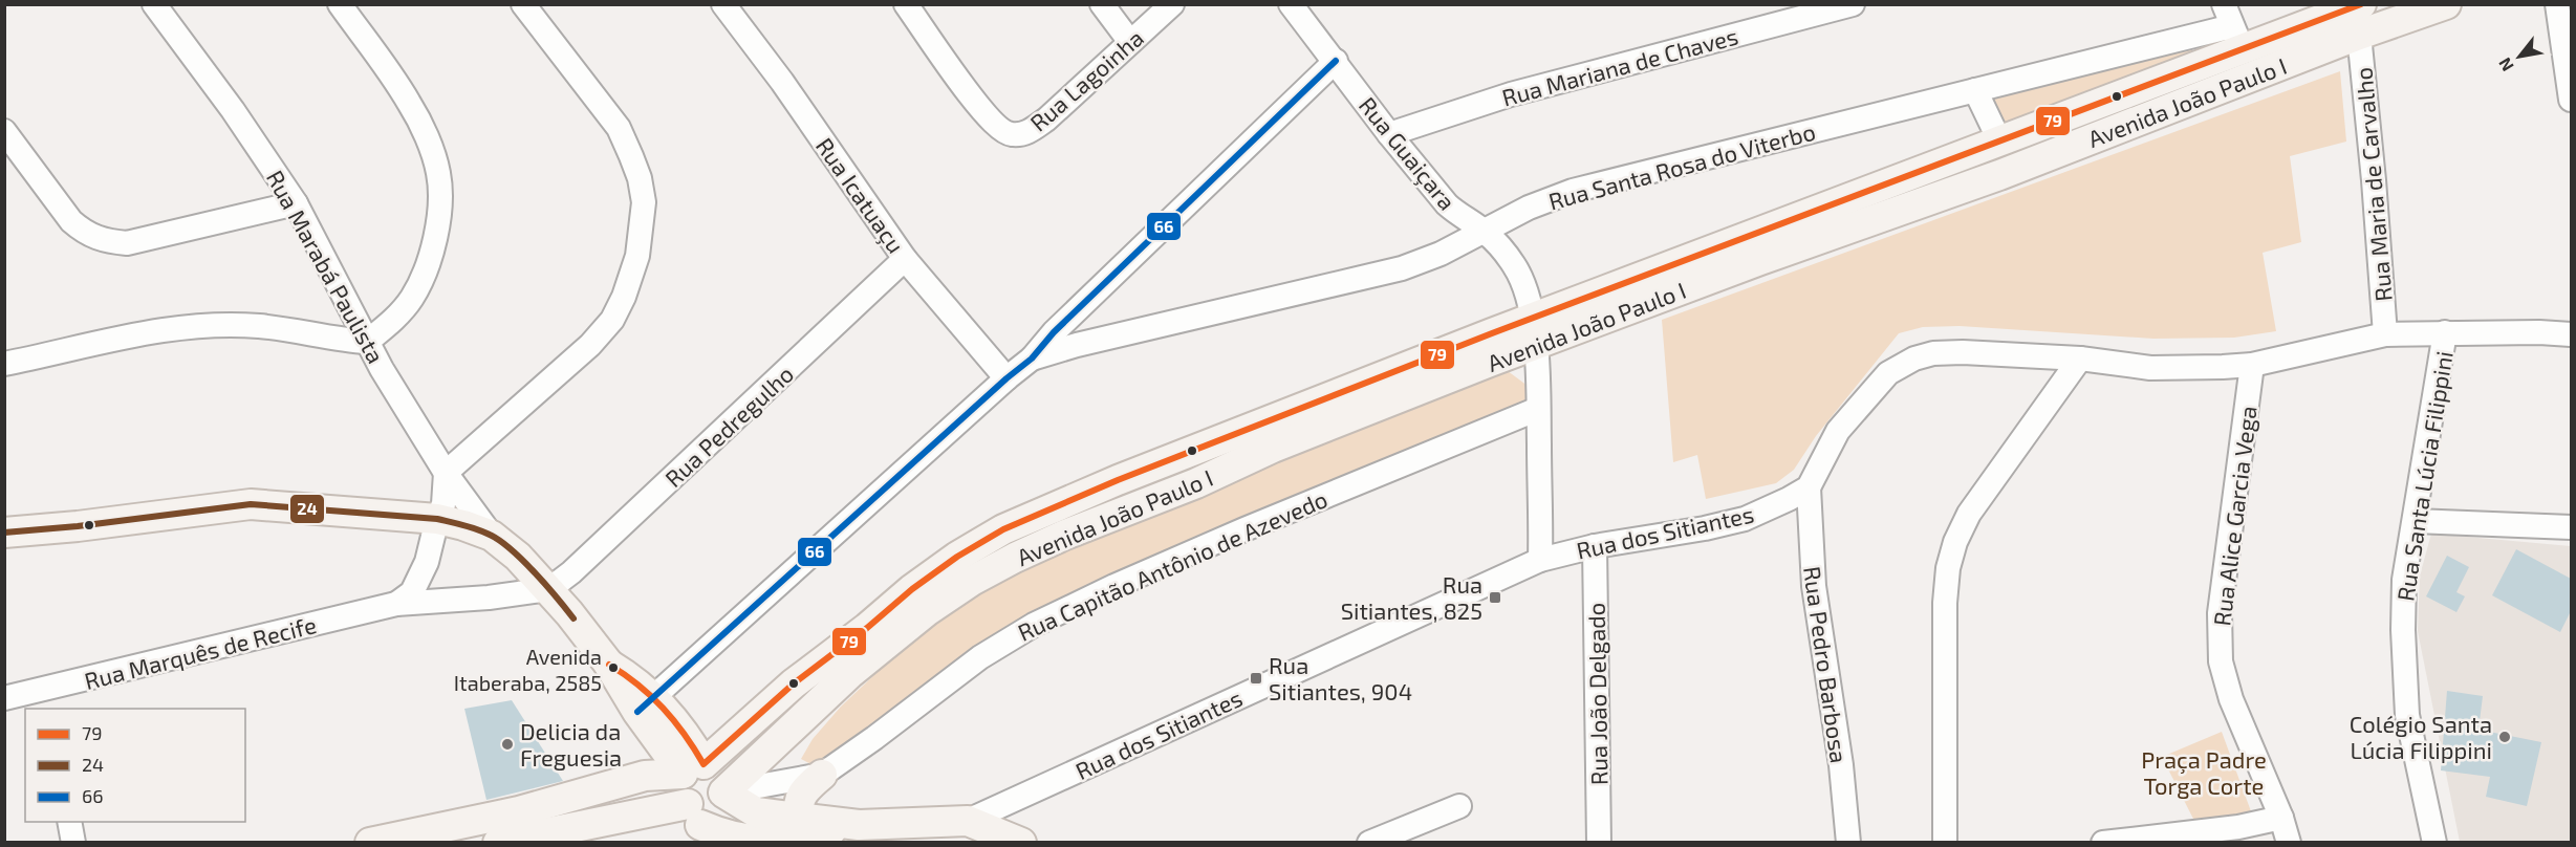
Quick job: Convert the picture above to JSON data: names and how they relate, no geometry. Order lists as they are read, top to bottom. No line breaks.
{"streets":{"main road":["Avenida João Paulo I"],"street":["Rua Mariana de Chaves","Rua Lagoinha","Rua Guaiçara","Rua Santa Rosa do Viterbo","Rua Maria de Carvalho","Rua Icatuaçu","Rua Marabá Paulista","Rua Pedregulho","Rua Santa Lúcia Filippini","Rua Alice Garcia Vega","Rua dos Sitiantes","Rua Capitão Antônio de Azevedo","Rua Marquês de Recife","Rua Pedro Barbosa","Rua João Delgado"]},"crossings":[["Rua Mariana de Chaves","Rua Guaiçara"],["Avenida João Paulo I","Rua Guaiçara"],["Avenida João Paulo I","Rua Santa Rosa do Viterbo"],["Avenida João Paulo I","Rua Maria de Carvalho"],["Avenida João Paulo I","Rua Capitão Antônio de Azevedo"],["Rua Guaiçara","Rua Santa Rosa do Viterbo"],["Rua Guaiçara","Rua dos Sitiantes"],["Rua Guaiçara","Rua Capitão Antônio de Azevedo"],["Rua Icatuaçu","Rua Pedregulho"],["Rua Pedregulho","Rua Marquês de Recife"],["Rua dos Sitiantes","Rua Pedro Barbosa"],["Rua dos Sitiantes","Rua João Delgado"]],"parks":["Praça Padre Torga Corte"],"places":{"transit":["Rua Sitiantes, 825","Rua Sitiantes, 904"],"other":["Avenida Itaberaba, 2585","Colégio Santa Lúcia Filippini","Delicia da Freguesia"]},"lines":["transit line 79","transit line 66","transit line 24"],"legend":["79","24","66"],"north":"bottom left"}
